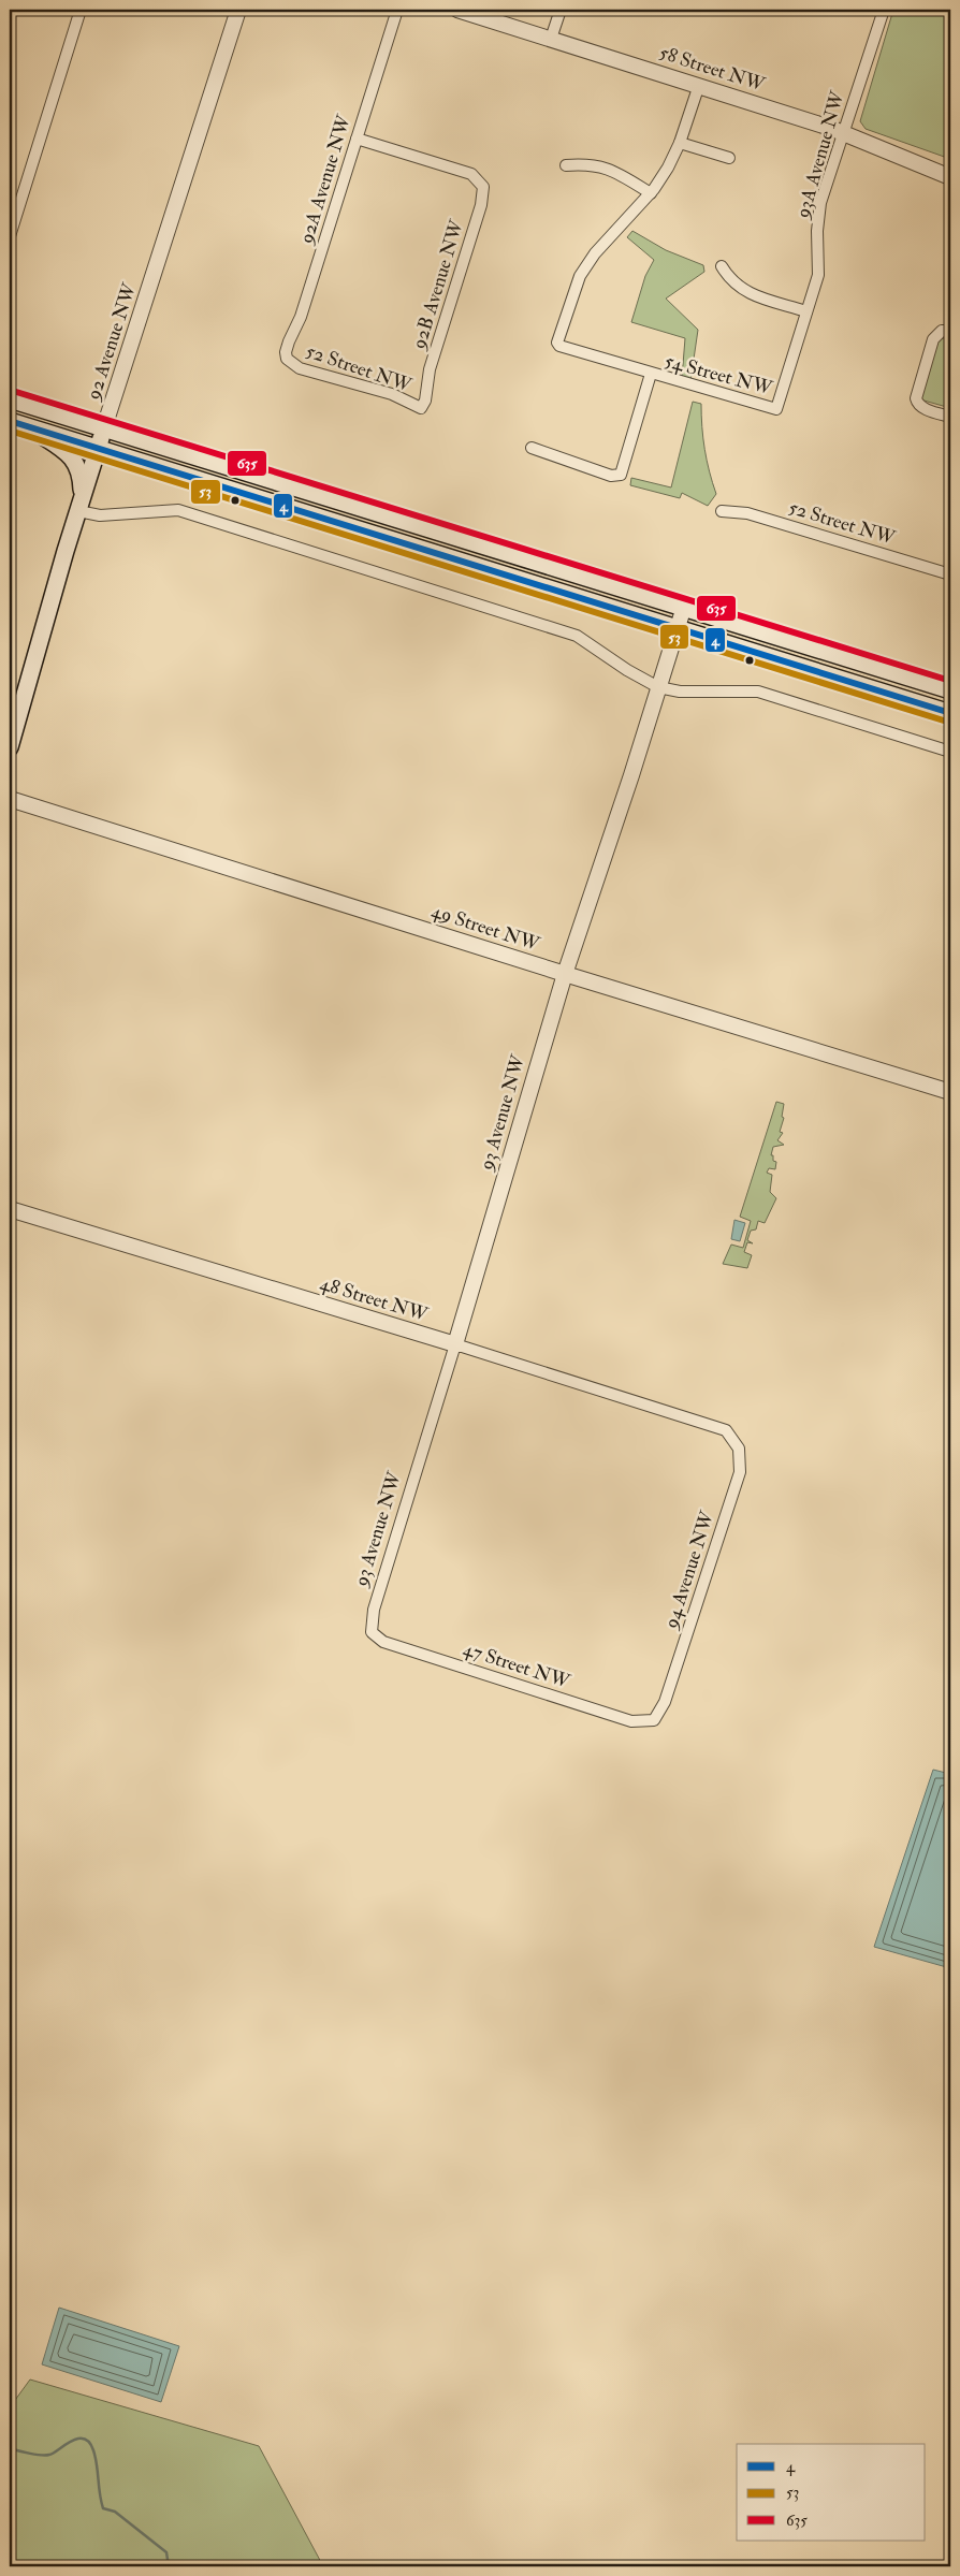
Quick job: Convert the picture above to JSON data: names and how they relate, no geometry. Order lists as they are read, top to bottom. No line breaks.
{"streets":{"main road":["92 Avenue NW"],"street":["58 Street NW","93A Avenue NW","92A Avenue NW","92B Avenue NW","52 Street NW","54 Street NW","49 Street NW","93 Avenue NW","48 Street NW","94 Avenue NW","47 Street NW"]},"crossings":[["58 Street NW","93A Avenue NW"],["93A Avenue NW","54 Street NW"],["92A Avenue NW","92B Avenue NW"],["92A Avenue NW","52 Street NW"],["92B Avenue NW","52 Street NW"],["49 Street NW","93 Avenue NW"],["93 Avenue NW","48 Street NW"],["93 Avenue NW","47 Street NW"],["48 Street NW","94 Avenue NW"],["94 Avenue NW","47 Street NW"]],"lines":["transit line 635","transit line 4","transit line 53"],"legend":["4","53","635"]}
